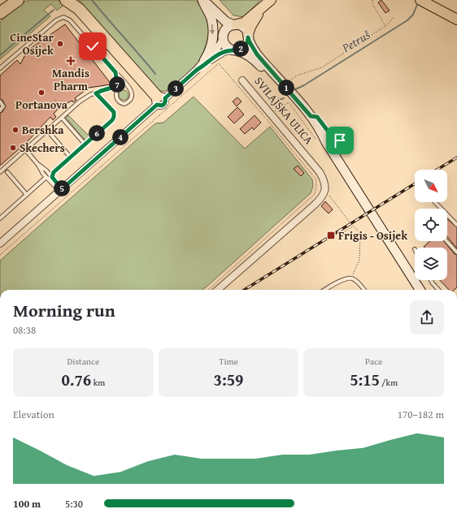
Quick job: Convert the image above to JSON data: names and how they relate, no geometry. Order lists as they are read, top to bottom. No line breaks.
{"streets":{"main road":["SVILAJSKA ULICA"]},"water":["Petruš"],"places":{"other":["CineStar Osijek","Portanova","Bershka","Skechers"],"health":["Mandis Pharm"],"transit":["Frigis - Osijek"]},"north":"bottom right","page":{"pins":["2","7","1","3","6","4","5"],"heading":["Morning run","08:38"],"stats":[["Distance","0.76 km"],["Time","3:59"],["Pace","5:15 /km"]],"chart":["Elevation","170–182 m"],"list":[{"name":"100 m","note":"5:30"}]}}
